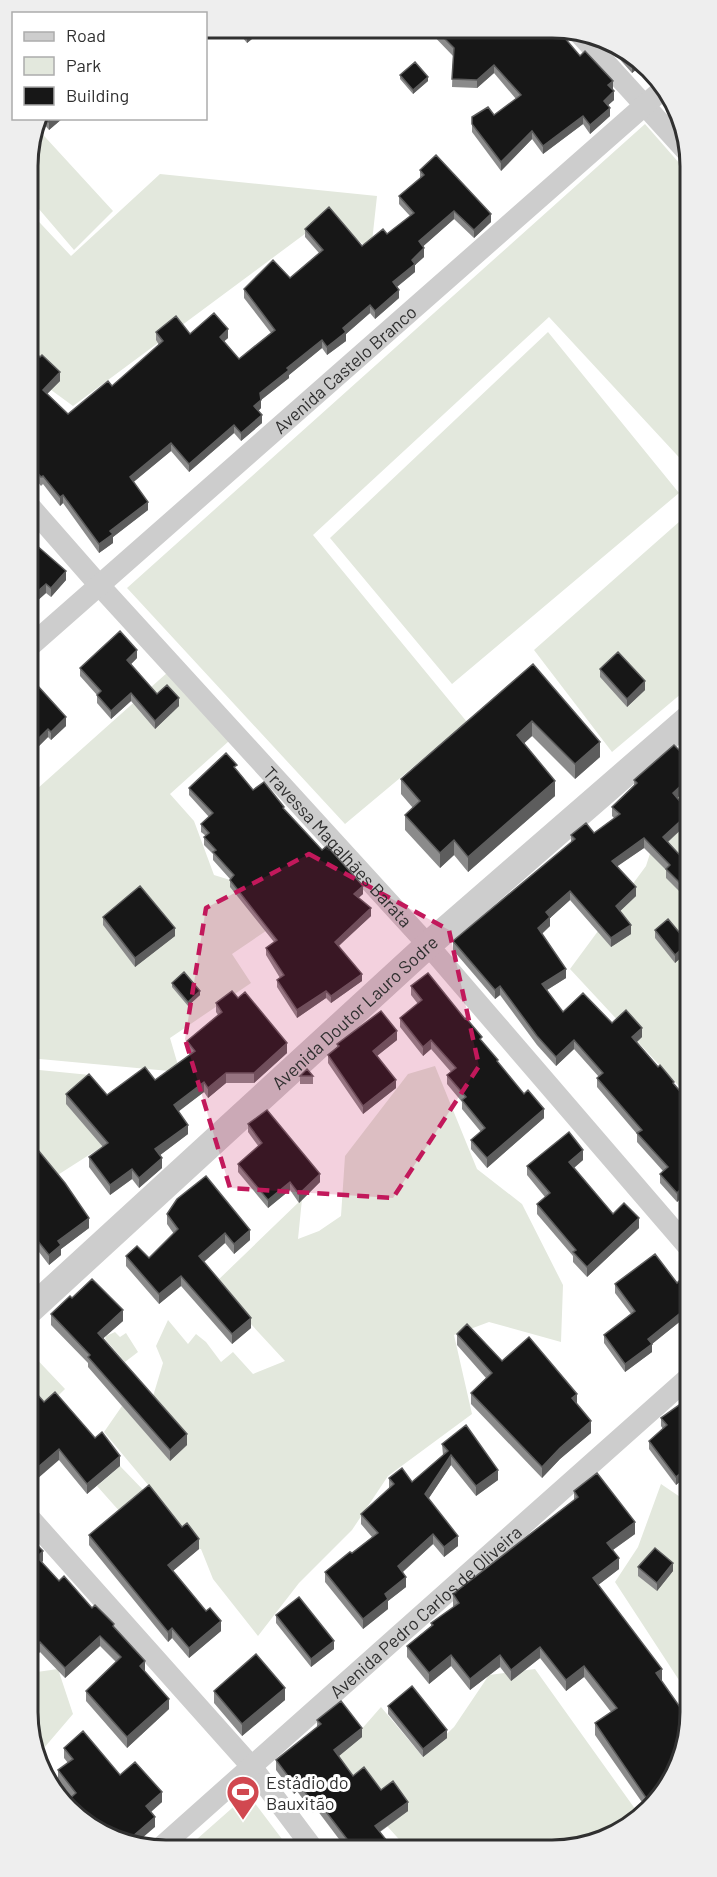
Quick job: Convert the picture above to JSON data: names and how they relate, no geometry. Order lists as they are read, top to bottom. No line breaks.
{"streets":{"street":["Avenida Castelo Branco","Travessa Magalhães Barata","Avenida Doutor Lauro Sodre","Avenida Pedro Carlos de Oliveira"]},"crossings":[["Avenida Castelo Branco","Travessa Magalhães Barata"],["Travessa Magalhães Barata","Avenida Doutor Lauro Sodre"]],"places":{"sports":["Estádio do Bauxitão"]},"legend":["Road","Park","Building"]}
